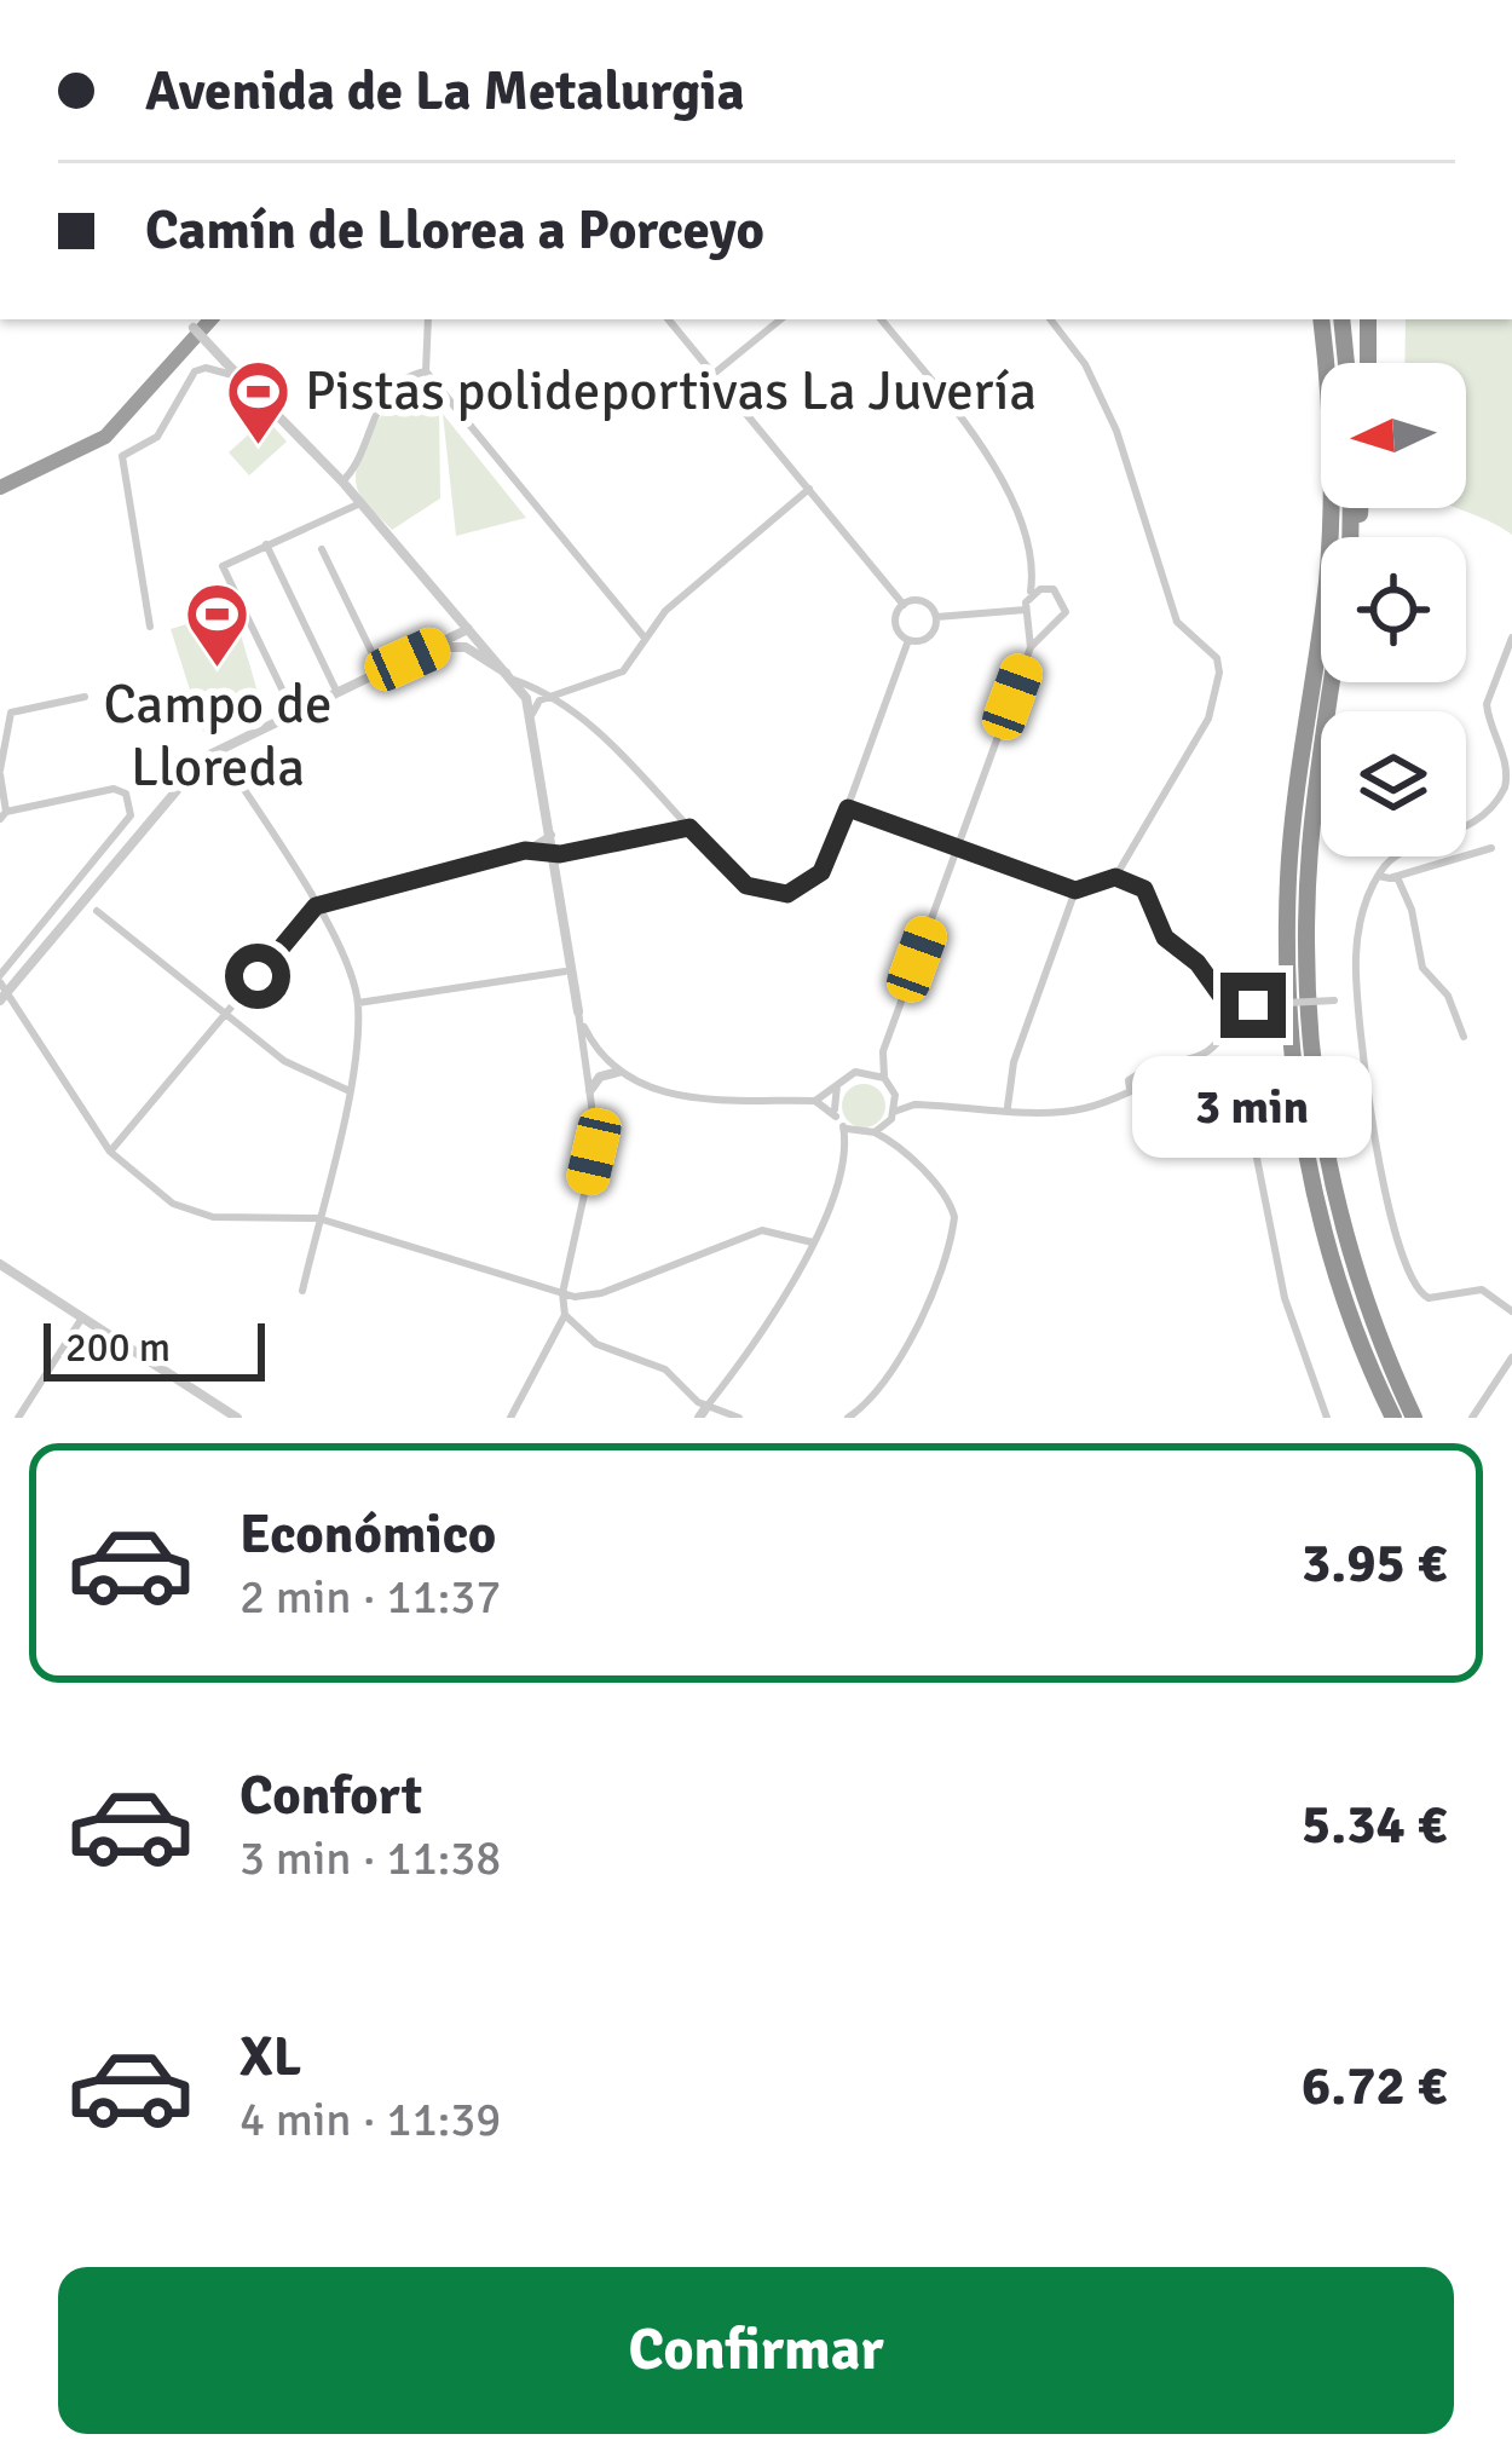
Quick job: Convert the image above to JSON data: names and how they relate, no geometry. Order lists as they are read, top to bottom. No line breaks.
{"places":{"sports":["Pistas polideportivas La Juvería","Campo de Lloreda"]},"scale_bar":"200 m","north":"left","page":{"banner":["Avenida de La Metalurgia","Camín de Llorea a Porceyo"],"bubble":"3 min","scale":"200 m","list":[{"name":"Económico","note":"2 min · 11:37","value":"3.95 €"},{"name":"Confort","note":"3 min · 11:38","value":"5.34 €"},{"name":"XL","note":"4 min · 11:39","value":"6.72 €"}],"buttons":"Confirmar"}}
